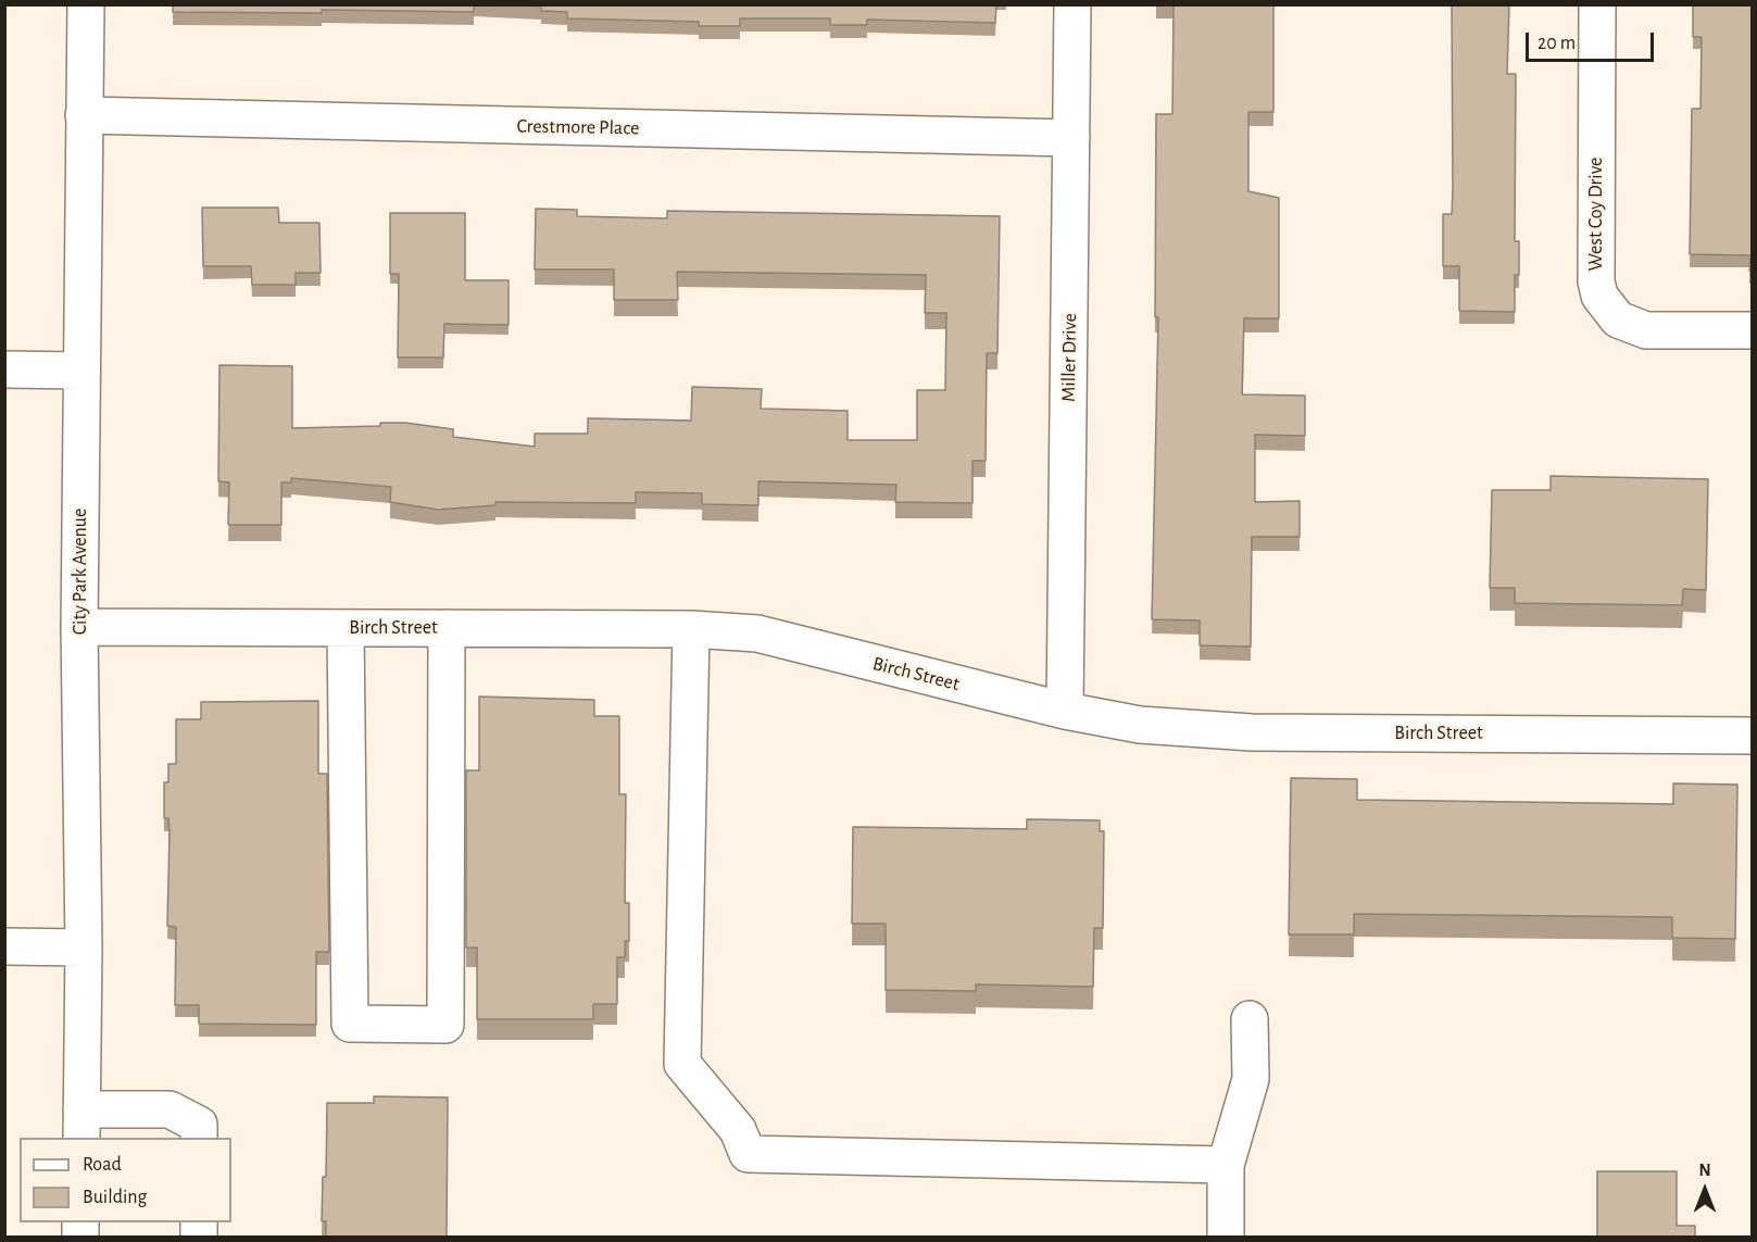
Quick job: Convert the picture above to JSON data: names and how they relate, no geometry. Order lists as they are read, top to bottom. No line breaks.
{"streets":{"street":["Crestmore Place","West Coy Drive","Miller Drive","City Park Avenue","Birch Street"]},"crossings":[["Crestmore Place","Miller Drive"],["Crestmore Place","City Park Avenue"],["Miller Drive","Birch Street"],["City Park Avenue","Birch Street"]],"legend":["Road","Building"],"scale_bar":"20 m","north":"top"}
